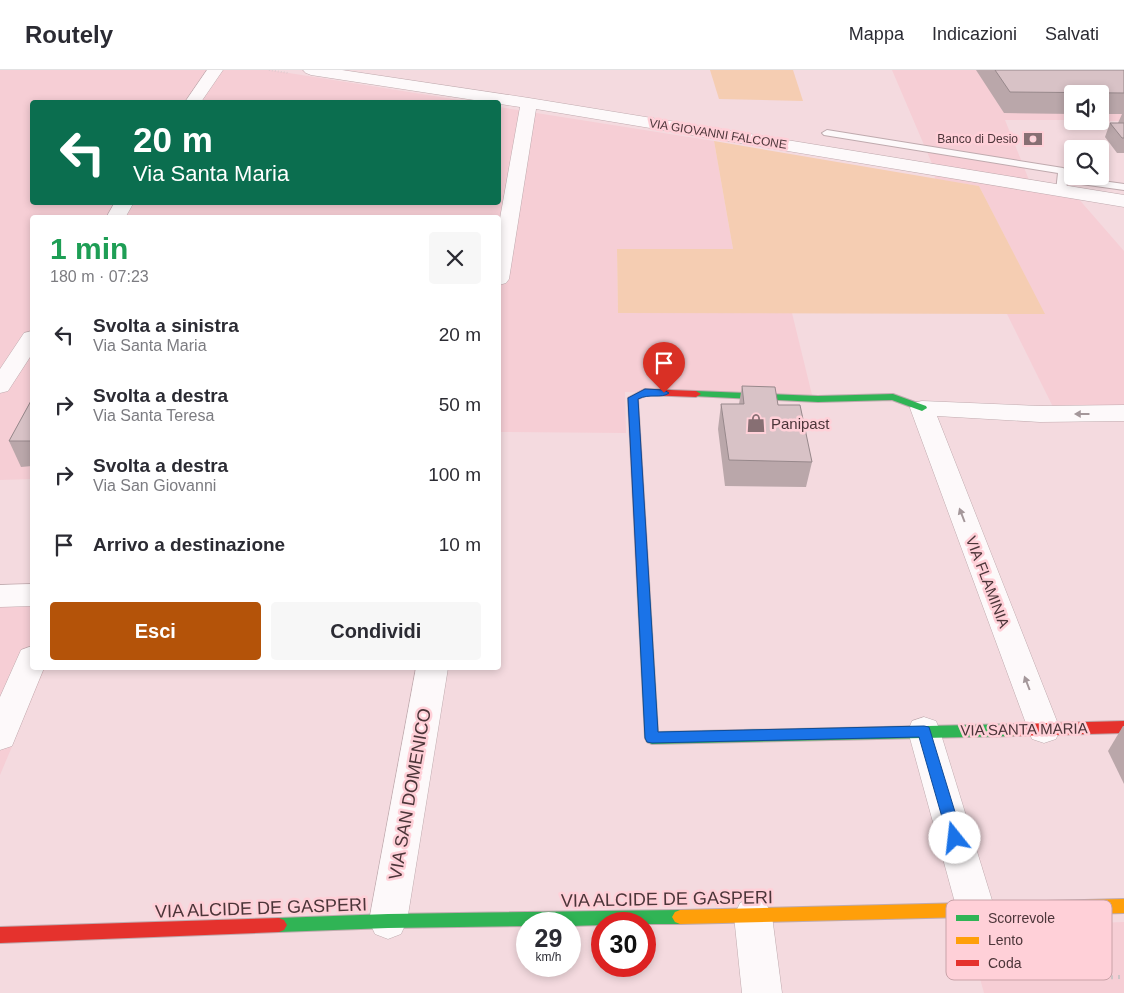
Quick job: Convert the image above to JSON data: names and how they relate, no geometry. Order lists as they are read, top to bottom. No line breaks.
{"streets":{"street":["VIA GIOVANNI FALCONE","VIA FLAMINIA","VIA SANTA MARIA","VIA SAN DOMENICO","VIA ALCIDE DE GASPERI"]},"crossings":[["VIA FLAMINIA","VIA SANTA MARIA"],["VIA SAN DOMENICO","VIA ALCIDE DE GASPERI"]],"one_way":["VIA FLAMINIA"],"places":{"bank":["Banco di Desio"],"shop":["Panipast"]},"legend":["Scorrevole","Lento","Coda"],"page":{"header":"Routely","nav":["Mappa","Indicazioni","Salvati"],"turn":["20 m","Via Santa Maria"],"heading":["1 min","180 m · 07:23"],"list":[{"name":"Svolta a sinistra","note":"Via Santa Maria","value":"20 m"},{"name":"Svolta a destra","note":"Via Santa Teresa","value":"50 m"},{"name":"Svolta a destra","note":"Via San Giovanni","value":"100 m"},{"name":"Arrivo a destinazione","value":"10 m"}],"buttons":["Esci","Condividi"],"speed":"29 km/h","limit":"30"}}
